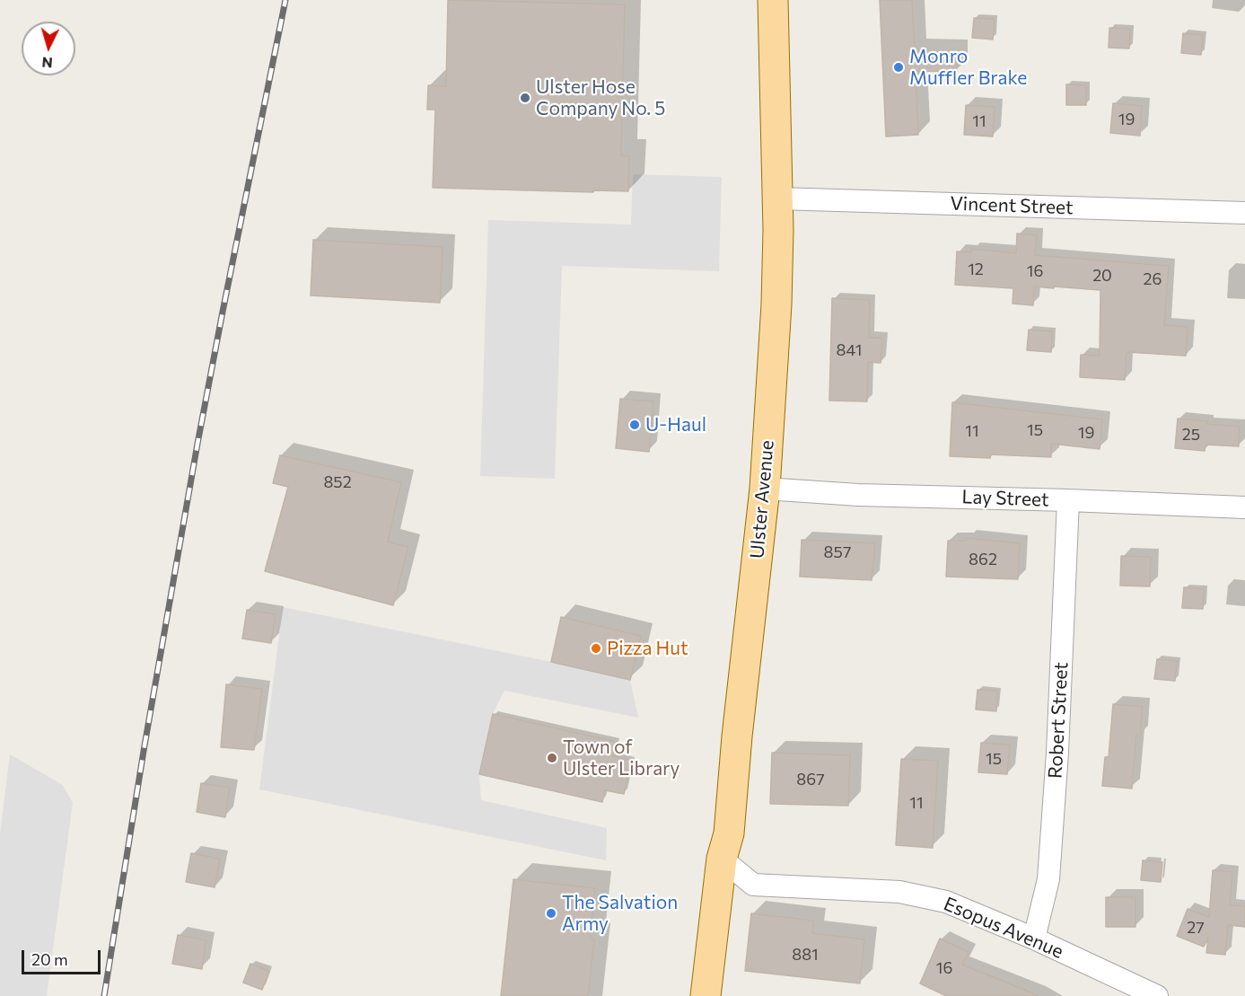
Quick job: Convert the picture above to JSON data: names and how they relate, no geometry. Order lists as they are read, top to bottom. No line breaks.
{"streets":{"main road":["Ulster Avenue"],"street":["Vincent Street","Lay Street","Robert Street","Esopus Avenue"]},"crossings":[["Vincent Street","Ulster Avenue"],["Lay Street","Ulster Avenue"],["Lay Street","Robert Street"],["Ulster Avenue","Esopus Avenue"],["Robert Street","Esopus Avenue"]],"places":["Monro Muffler Brake","Ulster Hose Company No. 5","U-Haul","Pizza Hut","Town of Ulster Library","The Salvation Army"],"house_numbers":["19","11","12","16","20","26","841","15","11","19","25","852","857","862","15","867","11","27","881","16"],"scale_bar":"20 m","north":"bottom"}
